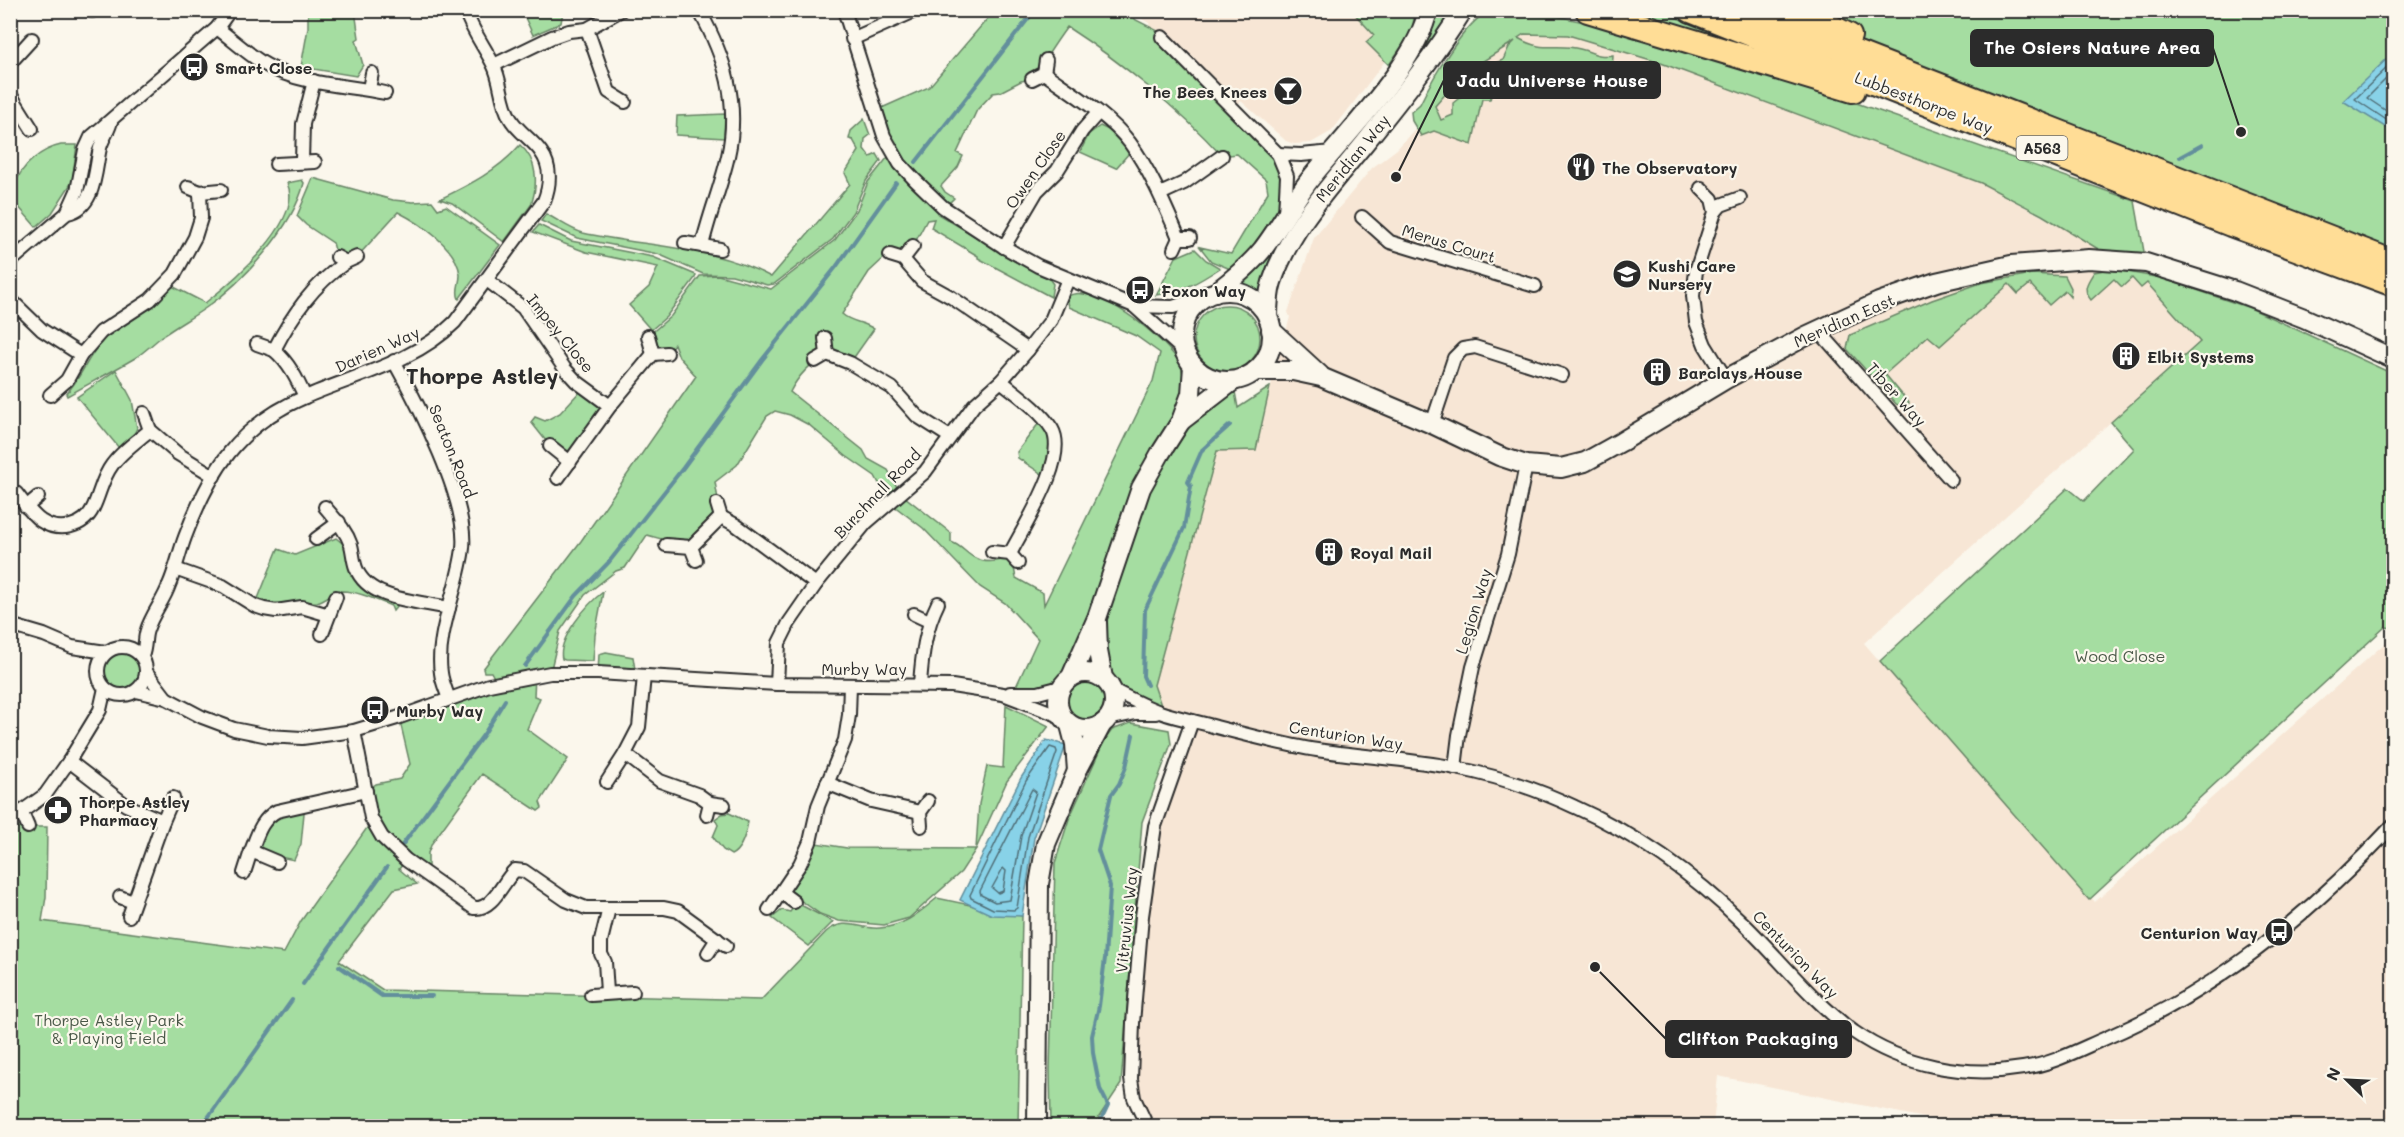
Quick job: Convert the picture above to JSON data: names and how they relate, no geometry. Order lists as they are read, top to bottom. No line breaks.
{"streets":{"highway":["Lubbesthorpe Way","A563"],"street":["Meridian Way","Owen Close","Merus Court","Meridian East","Impey Close","Darien Way","Tiber Way","Seaton Road","Burchnall Road","Legion Way","Murby Way","Centurion Way","Vitruvius Way"]},"crossings":[["Meridian Way","Meridian East"],["Meridian East","Tiber Way"],["Meridian East","Legion Way"],["Impey Close","Darien Way"],["Darien Way","Seaton Road"],["Darien Way","Murby Way"],["Seaton Road","Murby Way"],["Burchnall Road","Murby Way"],["Legion Way","Centurion Way"],["Murby Way","Centurion Way"],["Centurion Way","Vitruvius Way"]],"districts":["Thorpe Astley"],"parks":["Wood Close","Thorpe Astley Park & Playing Field"],"places":{"bus stop":["Smart Close","Foxon Way","Murby Way","Centurion Way"],"bar":["The Bees Knees"],"other":["The Osiers Nature Area","Jadu Universe House","Clifton Packaging"],"restaurant":["The Observatory"],"school or university":["Kushi Care Nursery"],"building":["Elbit Systems","Barclays House","Royal Mail"],"pharmacy":["Thorpe Astley Pharmacy"]},"north":"top left"}
